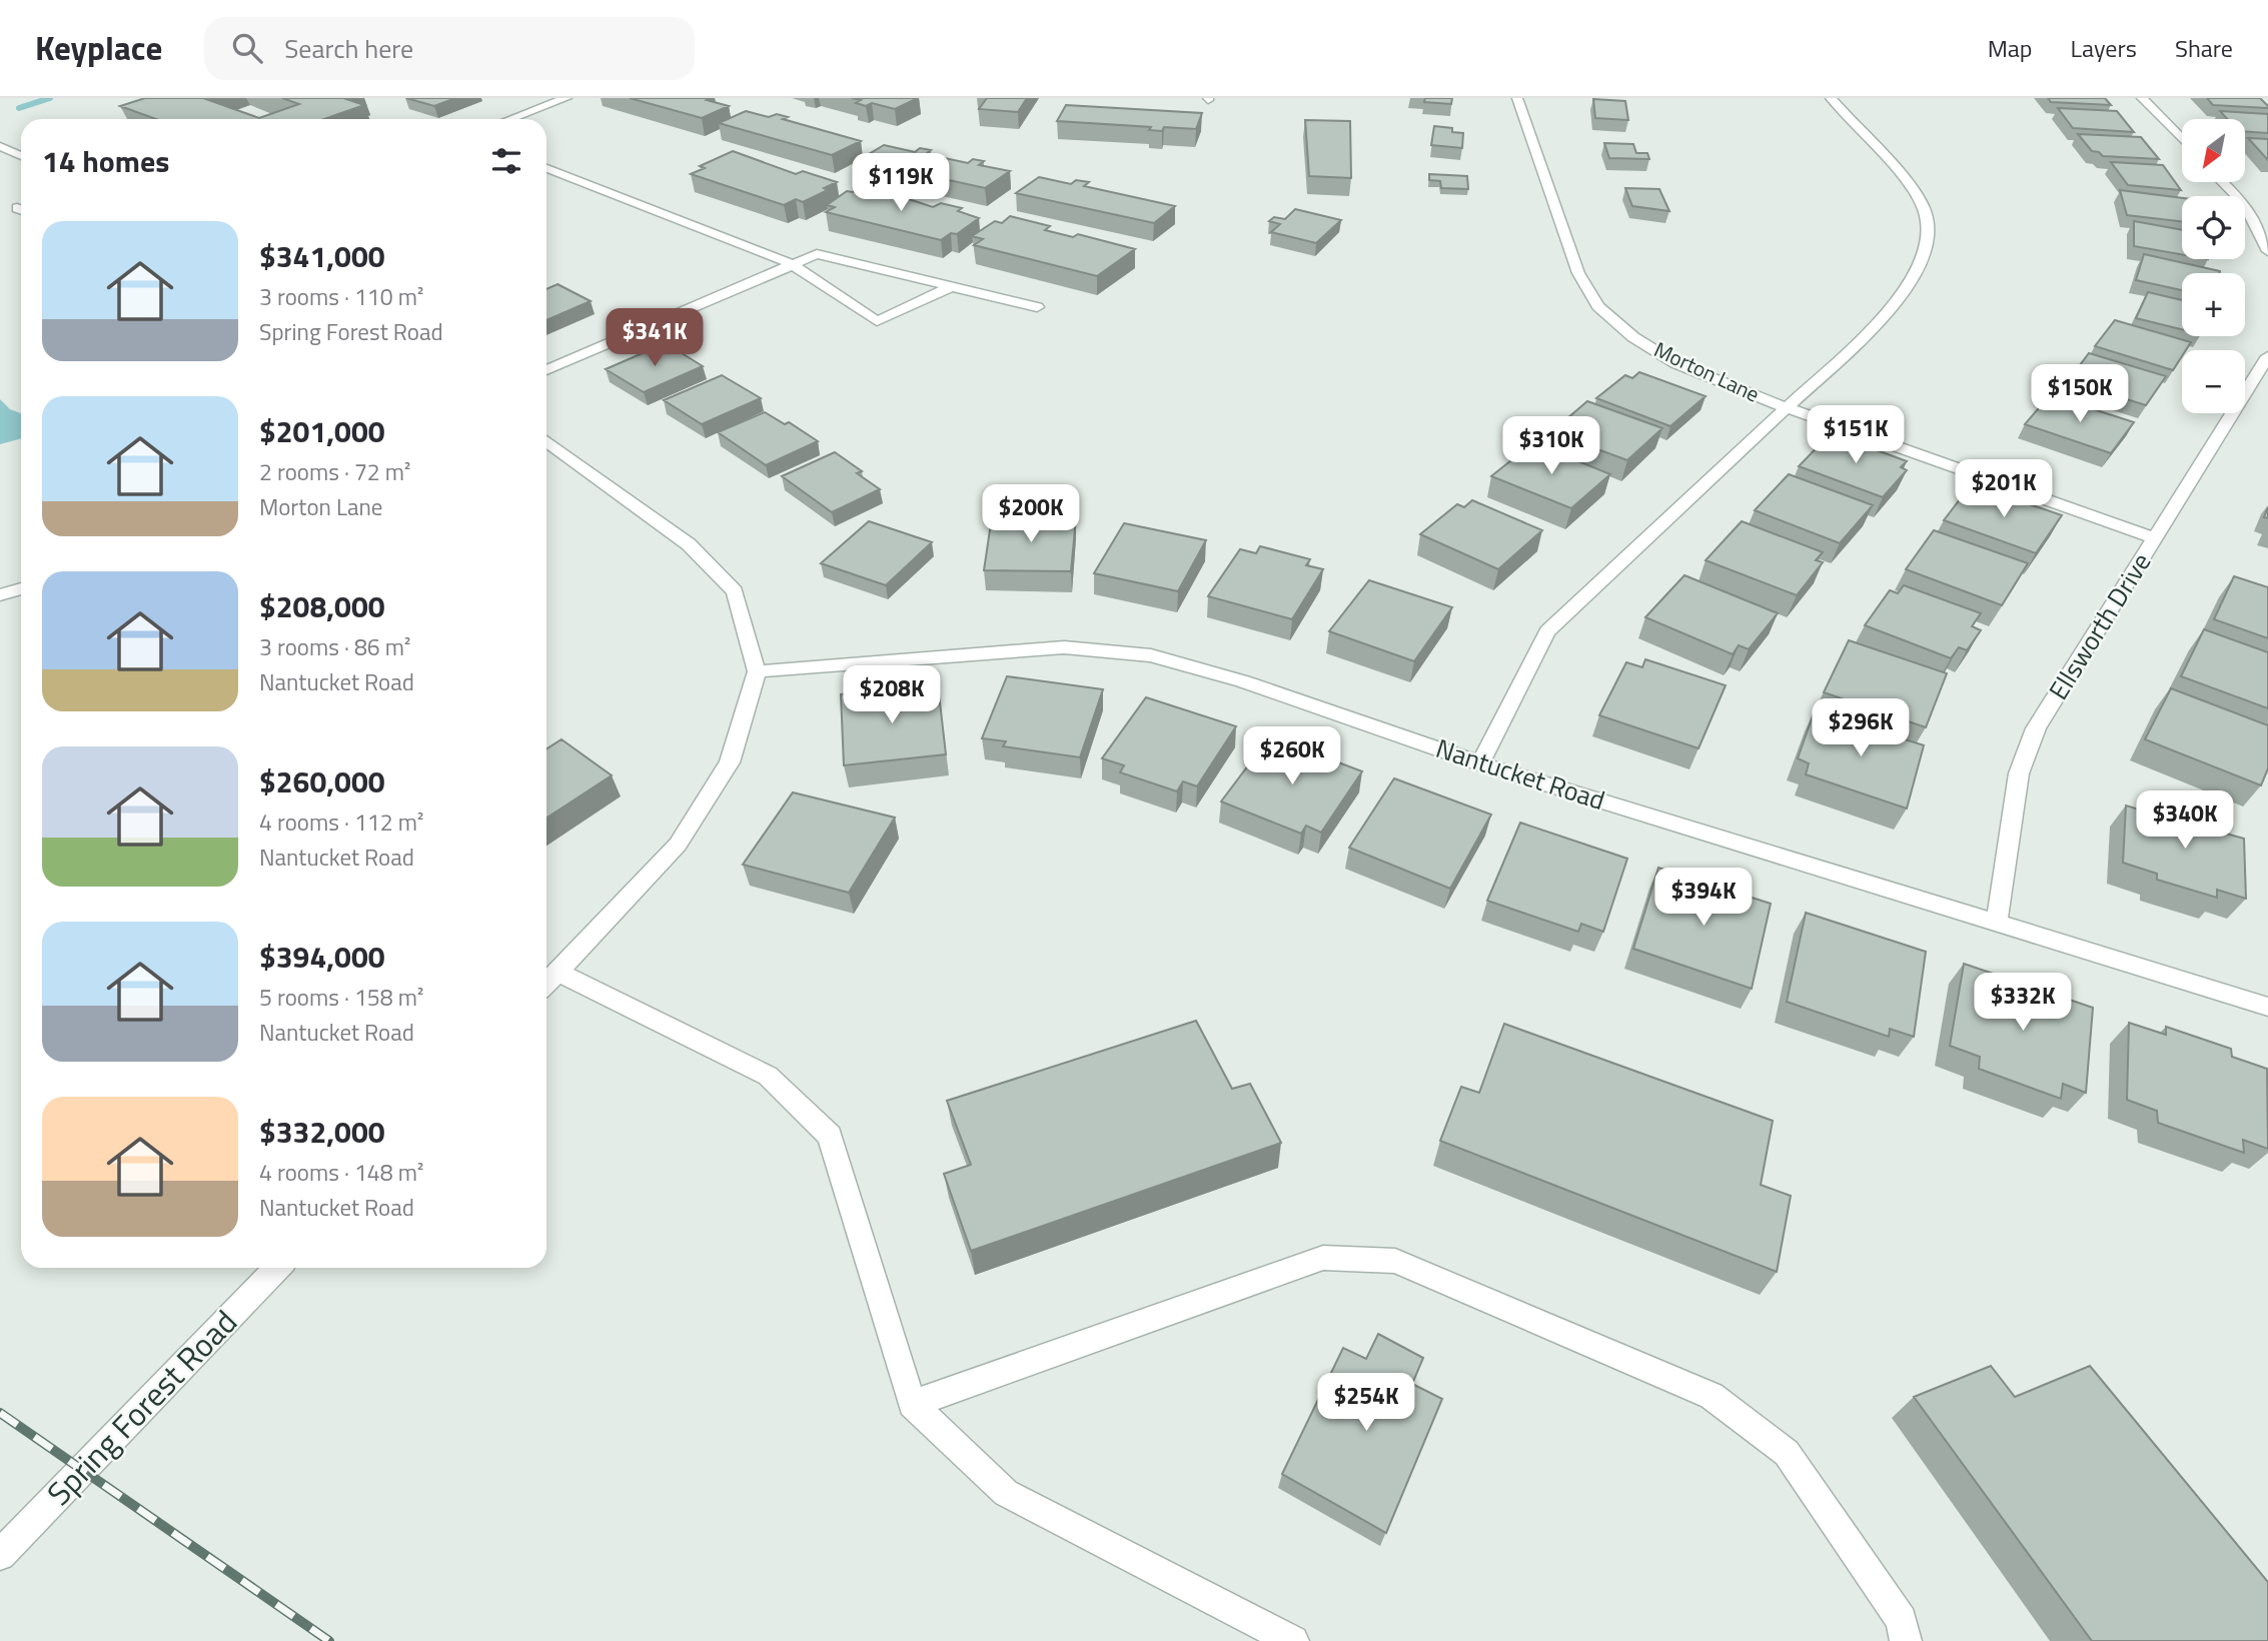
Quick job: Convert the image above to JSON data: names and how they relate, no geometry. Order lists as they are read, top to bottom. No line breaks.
{"streets":{"street":["Morton Lane","Ellsworth Drive","Nantucket Road","Spring Forest Road"]},"crossings":[["Morton Lane","Ellsworth Drive"],["Ellsworth Drive","Nantucket Road"]],"north":"bottom left","page":{"header":"Keyplace","search":"Search here","nav":["Map","Layers","Share"],"map_buttons":["+","−"],"heading":"14 homes","price":["$119K","$341K","$150K","$151K","$310K","$201K","$200K","$208K","$296K","$260K","$340K","$394K","$332K","$254K"],"list":[{"name":"$341,000","note":"3 rooms · 110 m² · Spring Forest Road"},{"name":"$201,000","note":"2 rooms · 72 m² · Morton Lane"},{"name":"$208,000","note":"3 rooms · 86 m² · Nantucket Road"},{"name":"$260,000","note":"4 rooms · 112 m² · Nantucket Road"},{"name":"$394,000","note":"5 rooms · 158 m² · Nantucket Road"},{"name":"$332,000","note":"4 rooms · 148 m² · Nantucket Road"}]}}
